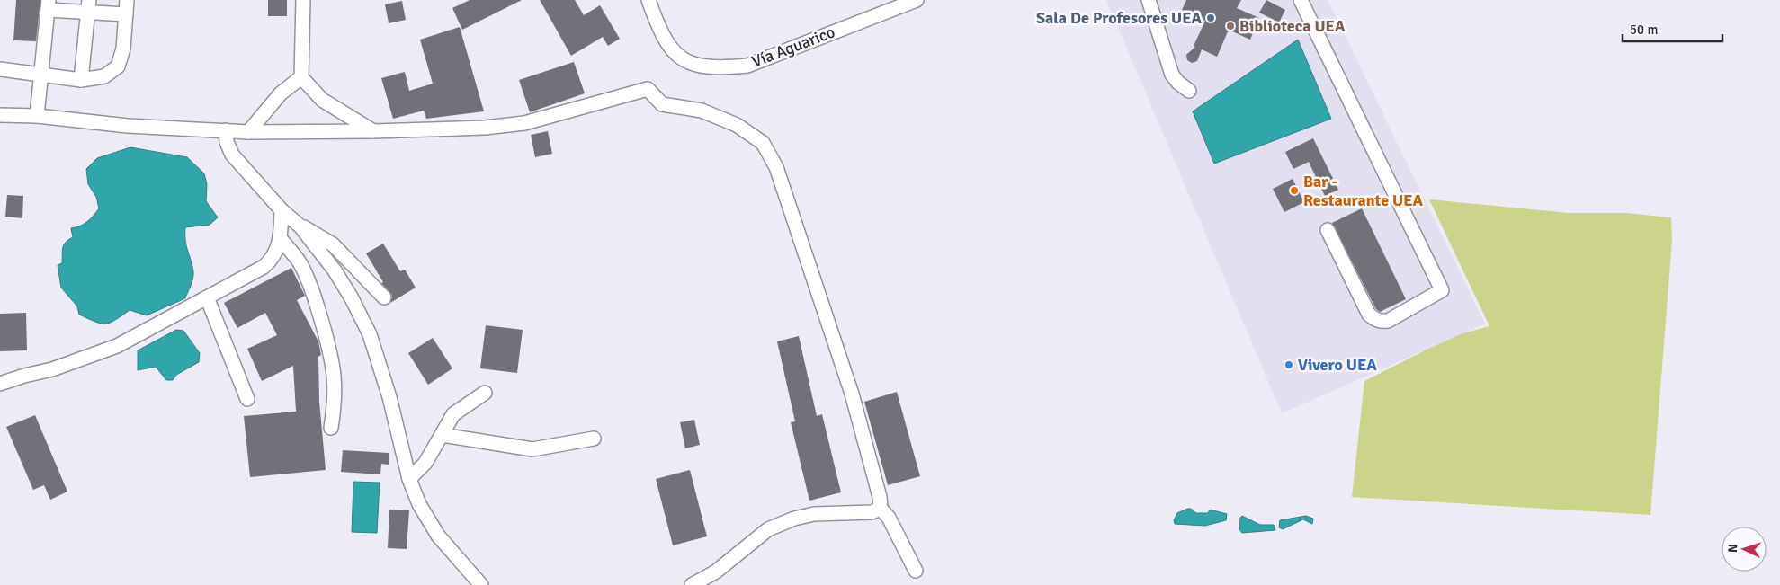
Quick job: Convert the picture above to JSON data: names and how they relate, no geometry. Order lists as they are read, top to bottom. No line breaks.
{"streets":{"street":["Vía Aguarico"]},"places":["Sala De Profesores UEA","Biblioteca UEA","Bar - Restaurante UEA","Vivero UEA"],"scale_bar":"50 m","north":"left"}
